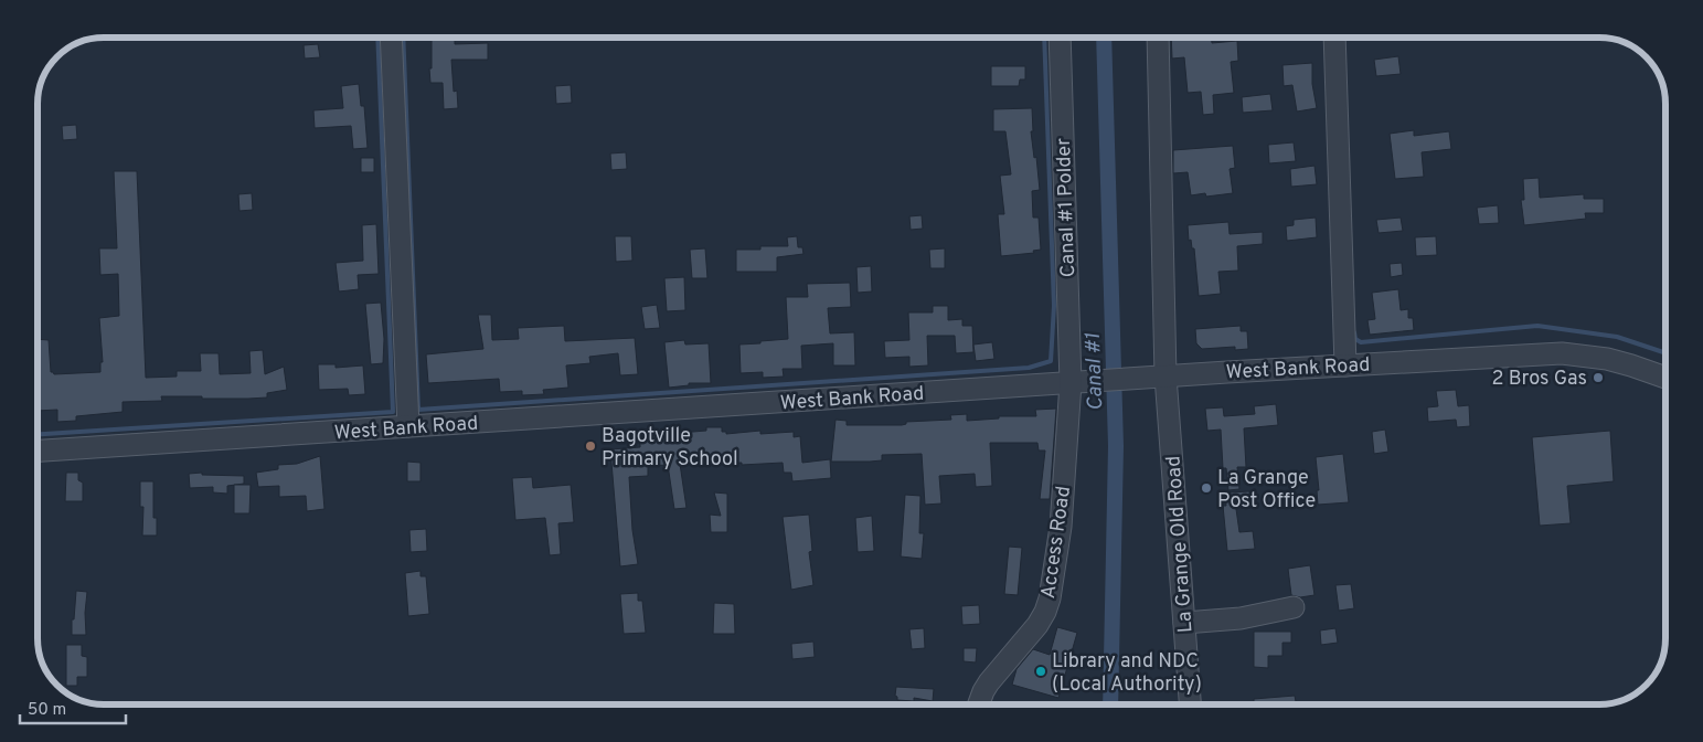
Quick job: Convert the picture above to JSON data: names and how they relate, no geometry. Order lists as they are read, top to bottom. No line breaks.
{"streets":{"street":["Canal #1 Polder","West Bank Road","Access Road","La Grange Old Road"]},"crossings":[["Canal #1 Polder","West Bank Road"],["Canal #1 Polder","Access Road"],["West Bank Road","Access Road"],["West Bank Road","La Grange Old Road"]],"water":["Canal #1"],"places":["2 Bros Gas","Bagotville Primary School","La Grange Post Office","Library and NDC (Local Authority)"],"scale_bar":"50 m"}
